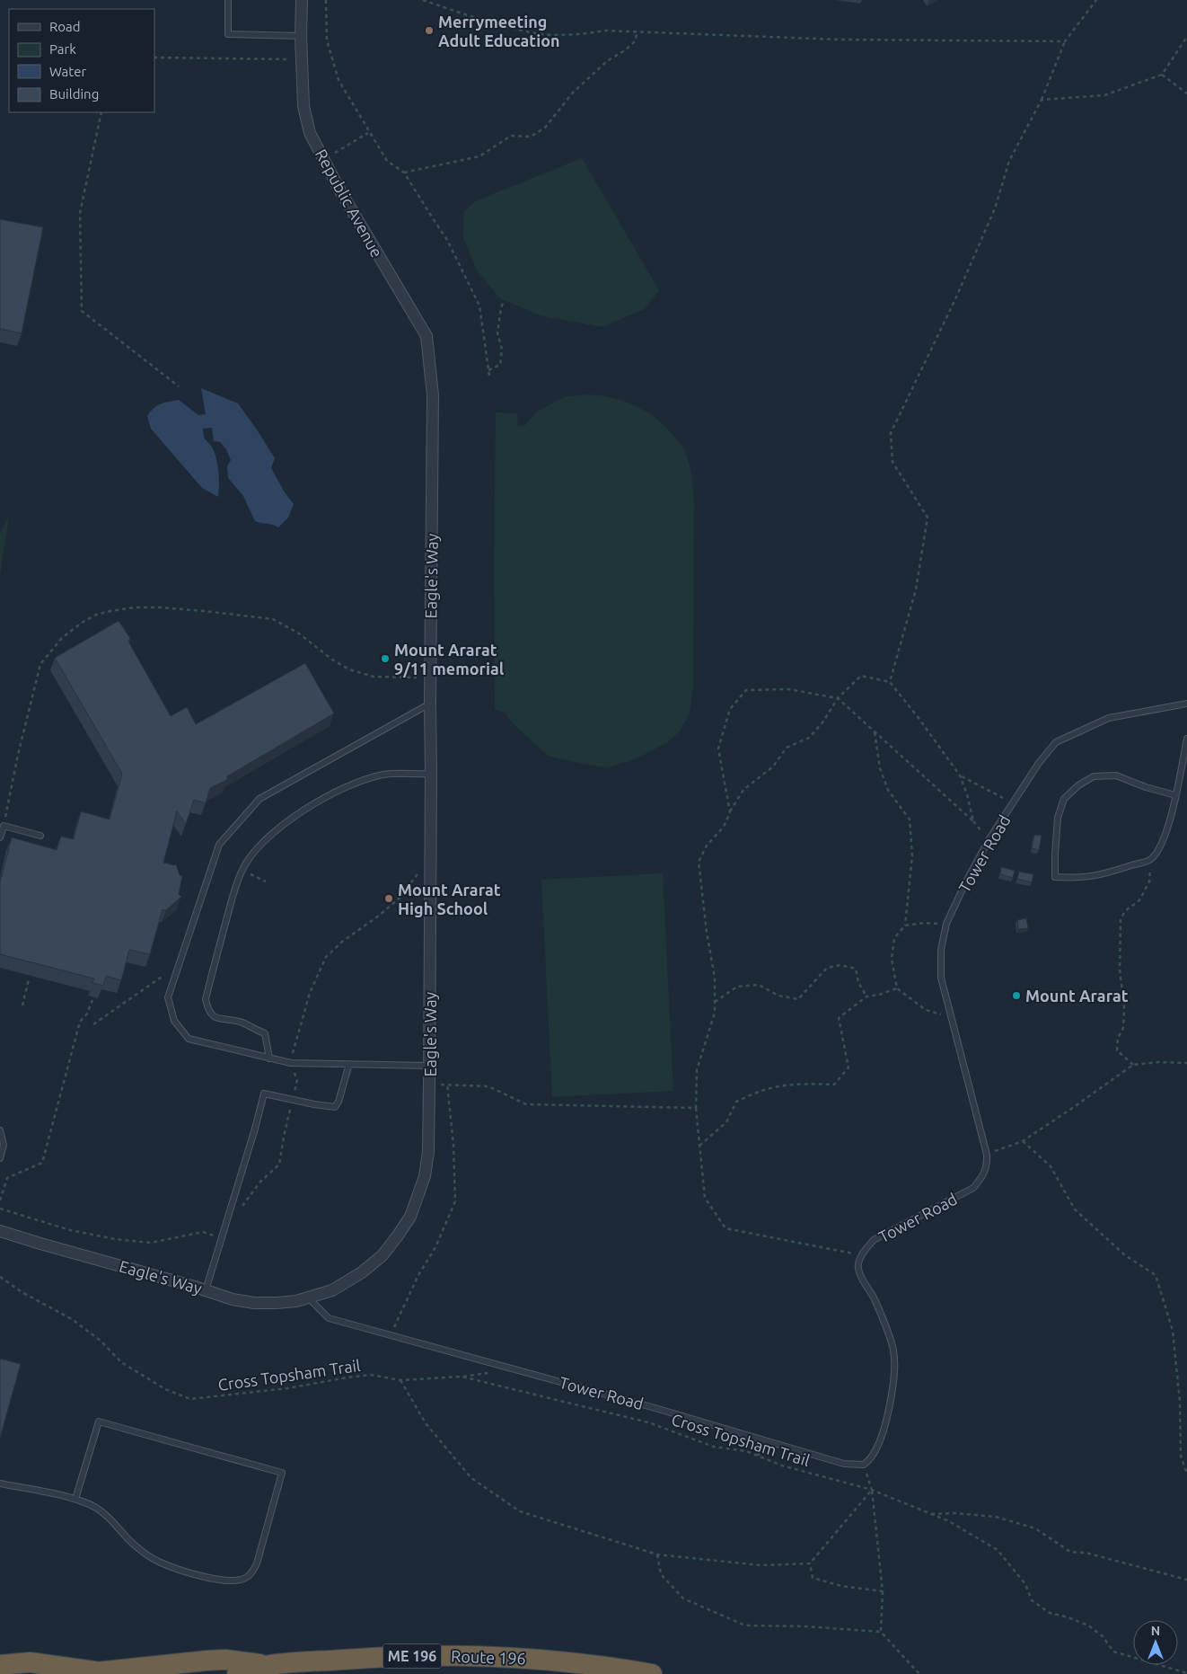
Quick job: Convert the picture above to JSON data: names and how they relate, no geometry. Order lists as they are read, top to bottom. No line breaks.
{"streets":{"highway":["ME 196","Route 196"],"street":["Republic Avenue","Eagle's Way"],"lane":["Tower Road"],"path":["Cross Topsham Trail"]},"crossings":[["Republic Avenue","Eagle's Way"],["Eagle's Way","Tower Road"]],"places":["Merrymeeting Adult Education","Mount Ararat 9/11 memorial","Mount Ararat High School","Mount Ararat"],"legend":["Road","Park","Water","Building"],"north":"top"}
